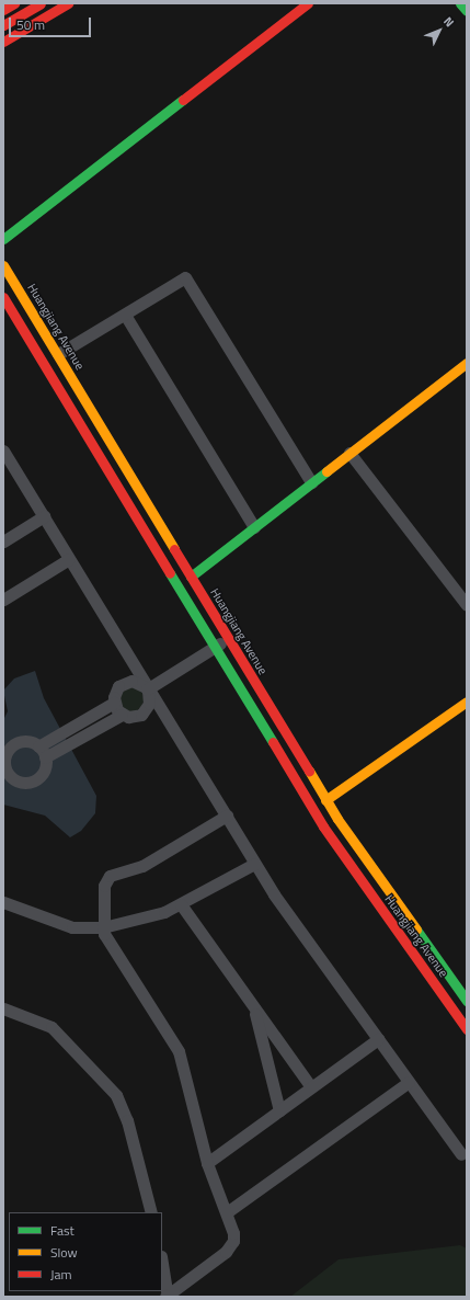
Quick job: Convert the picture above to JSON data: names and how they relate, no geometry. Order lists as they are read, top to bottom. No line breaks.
{"streets":{"main road":["Huangjiang Avenue"]},"legend":["Fast","Slow","Jam"],"scale_bar":"50 m","north":"top right"}
